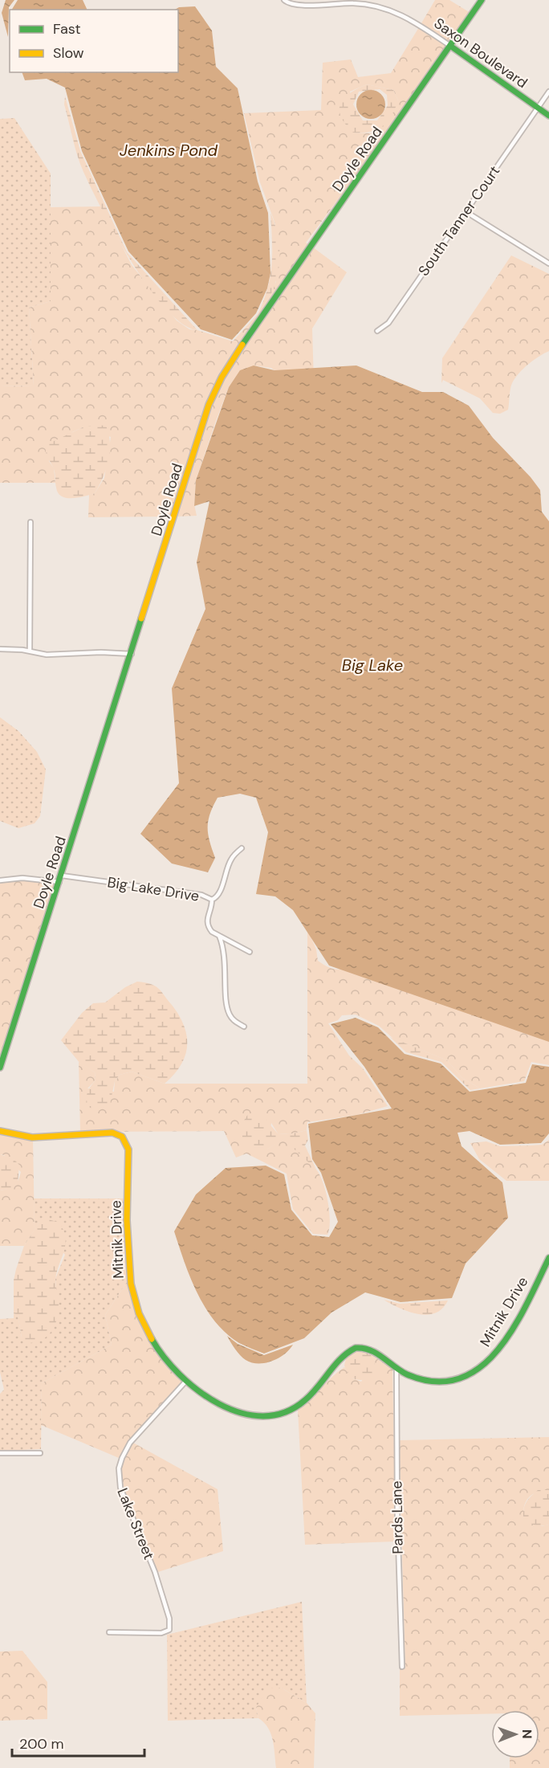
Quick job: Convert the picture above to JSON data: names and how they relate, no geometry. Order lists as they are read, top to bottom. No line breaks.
{"streets":{"main road":["Saxon Boulevard","Doyle Road","Mitnik Drive"],"street":["South Tanner Court","Big Lake Drive","Pards Lane","Lake Street"]},"crossings":[["Saxon Boulevard","Doyle Road"],["Saxon Boulevard","South Tanner Court"],["Doyle Road","Big Lake Drive"],["Mitnik Drive","Pards Lane"],["Mitnik Drive","Lake Street"]],"water":["Jenkins Pond","Big Lake"],"legend":["Fast","Slow"],"scale_bar":"200 m","north":"right"}
